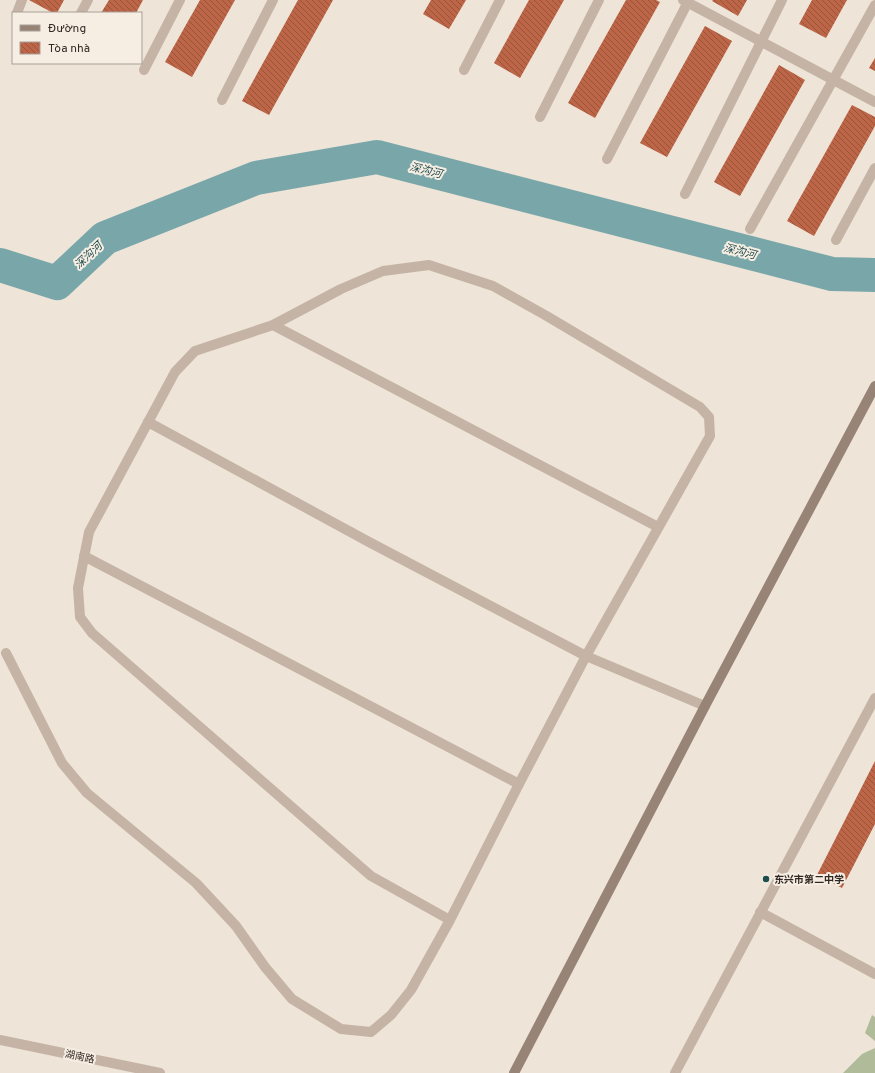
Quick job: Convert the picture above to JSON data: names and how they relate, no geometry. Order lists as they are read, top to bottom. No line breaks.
{"streets":{"street":["湖南路"]},"water":["深沟河"],"places":["东兴市第二中学"],"legend":["Đường","Tòa nhà"]}
